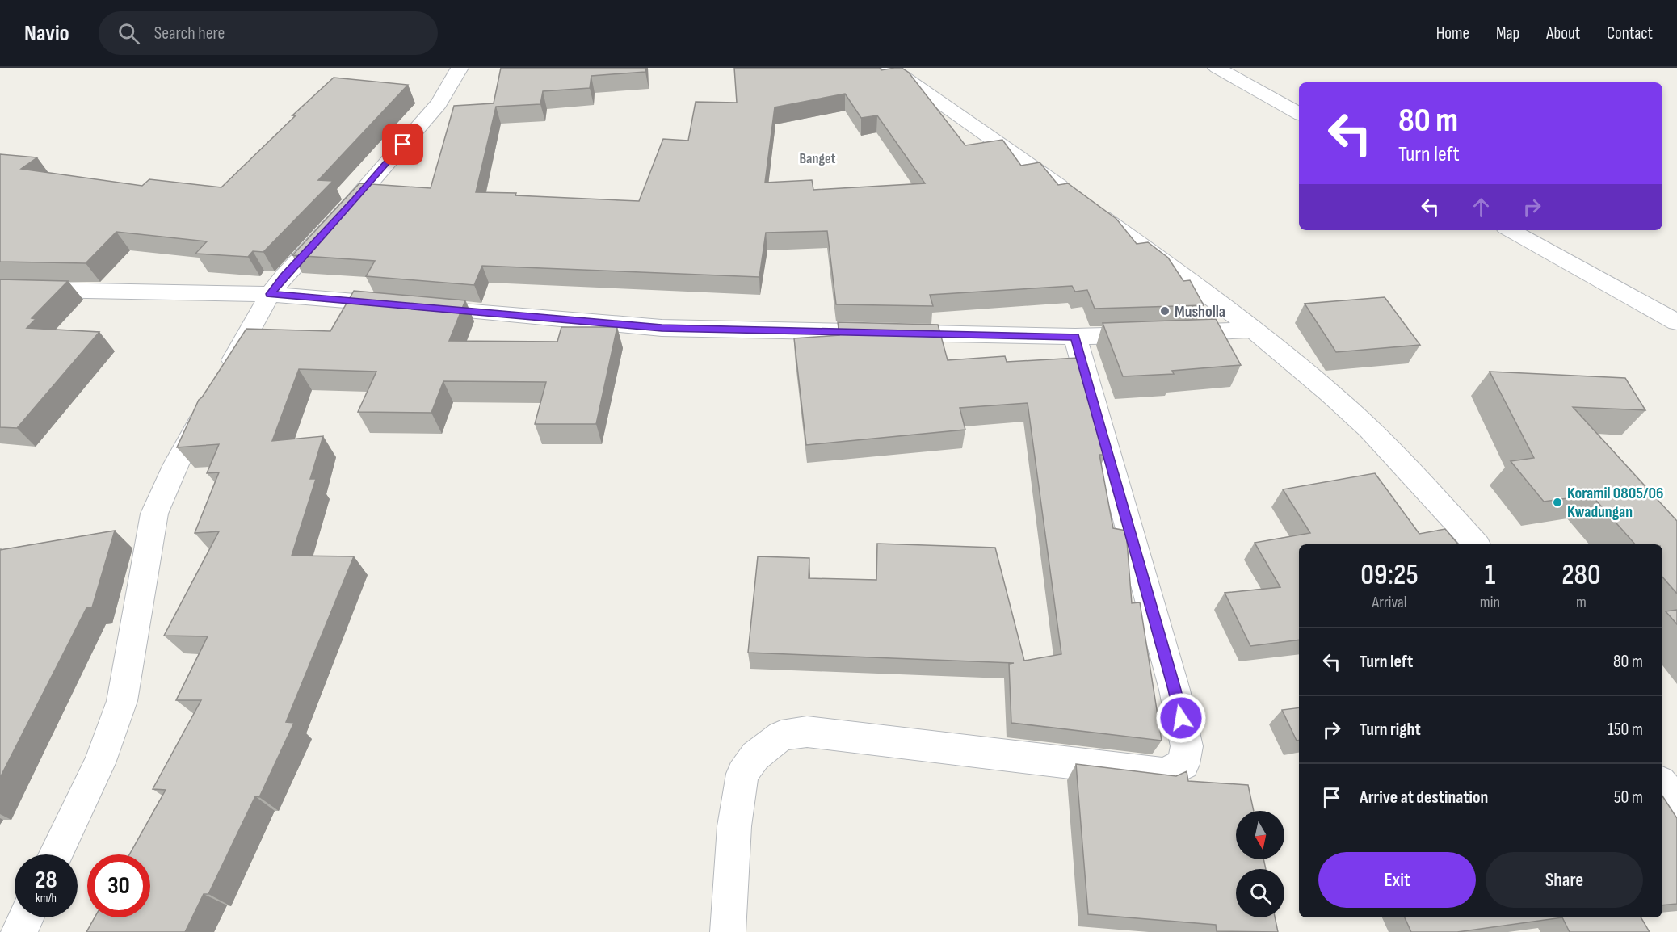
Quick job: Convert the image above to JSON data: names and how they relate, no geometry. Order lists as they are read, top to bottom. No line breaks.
{"districts":["Banget"],"places":["Musholla","Koramil 0805/06 Kwadungan"],"north":"bottom","page":{"header":"Navio","search":"Search here","nav":["Home","Map","About","Contact"],"turn":["80 m","Turn left"],"eta":["09:25","Arrival","1","min","280","m"],"list":[{"name":"Turn left","value":"80 m"},{"name":"Turn right","value":"150 m"},{"name":"Arrive at destination","value":"50 m"}],"buttons":["Exit","Share"],"speed":"28 km/h","limit":"30"}}
